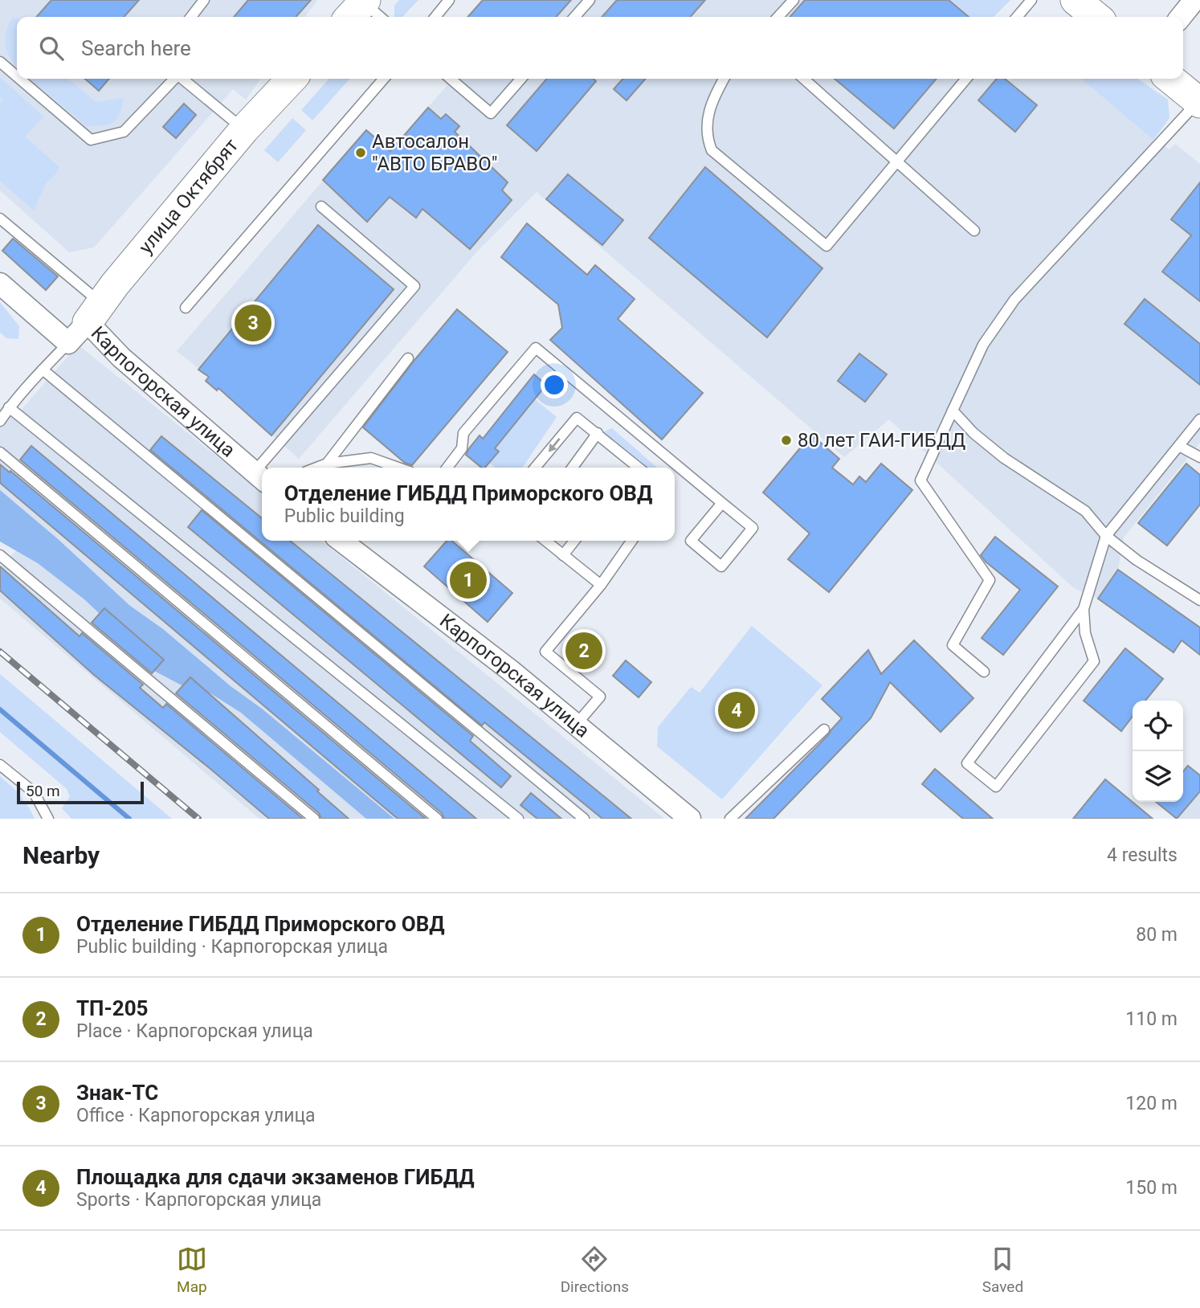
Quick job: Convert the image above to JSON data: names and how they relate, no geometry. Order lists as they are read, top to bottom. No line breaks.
{"streets":{"street":["улица Октябрят","Карпогорская улица"]},"crossings":[["улица Октябрят","Карпогорская улица"]],"places":["Автосалон \"АВТО БРАВО\"","80 лет ГАИ-ГИБДД"],"scale_bar":"50 m","page":{"search":"Search here","pins":["3","1","2","4"],"popup":["Отделение ГИБДД Приморского ОВД","Public building"],"scale":"50 m","heading":["Nearby","4 results"],"list":[{"mark":"1","name":"Отделение ГИБДД Приморского ОВД","note":"Public building · Карпогорская улица","value":"80 m"},{"mark":"2","name":"ТП-205","note":"Place · Карпогорская улица","value":"110 m"},{"mark":"3","name":"Знак-ТС","note":"Office · Карпогорская улица","value":"120 m"},{"mark":"4","name":"Площадка для сдачи экзаменов ГИБДД","note":"Sports · Карпогорская улица","value":"150 m"}],"nav":["Map","Directions","Saved"]}}
